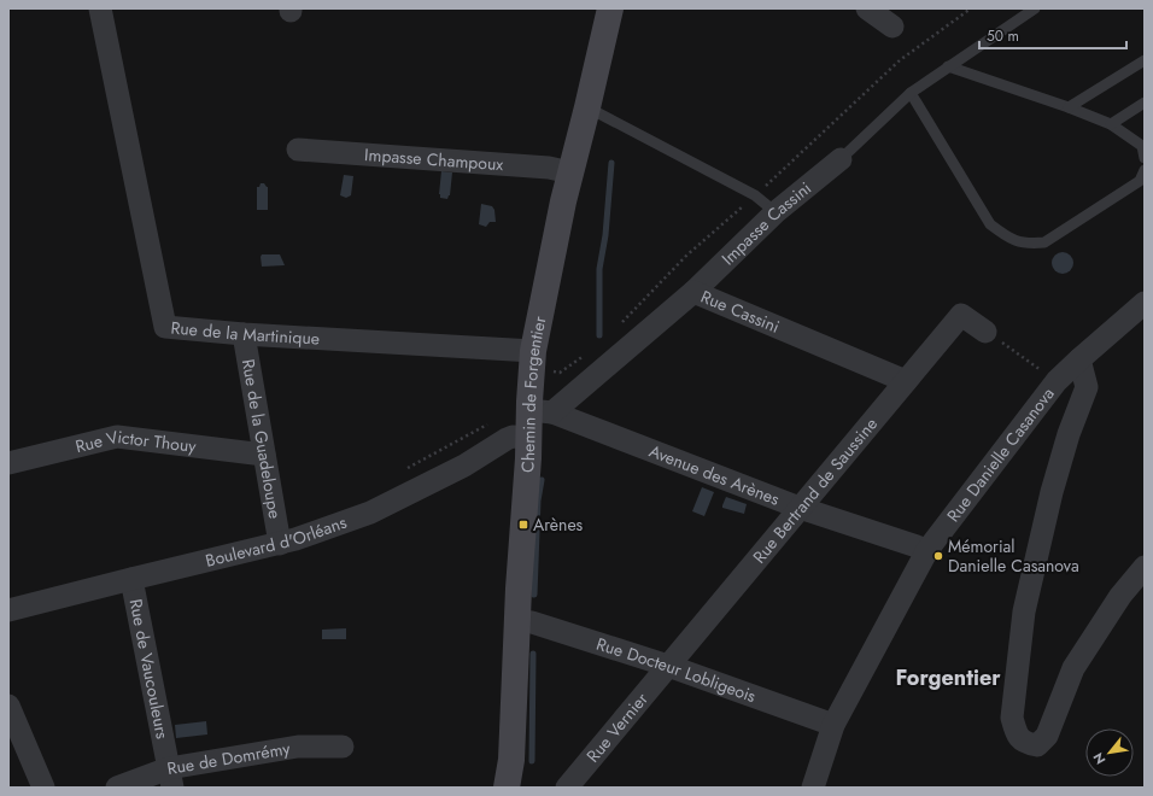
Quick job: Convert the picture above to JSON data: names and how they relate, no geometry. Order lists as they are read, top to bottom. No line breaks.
{"streets":{"main road":["Chemin de Forgentier"],"street":["Impasse Champoux","Impasse Cassini","Rue Cassini","Rue de la Martinique","Rue de la Guadeloupe","Rue Victor Thouy","Rue Danielle Casanova","Avenue des Arènes","Rue Bertrand de Saussine","Boulevard d'Orléans","Rue de Vaucouleurs","Rue Docteur Lobligeois","Rue Vernier","Rue de Domrémy"]},"crossings":[["Impasse Champoux","Chemin de Forgentier"],["Impasse Cassini","Rue Cassini"],["Rue Cassini","Chemin de Forgentier"],["Rue Cassini","Avenue des Arènes"],["Rue Cassini","Rue Bertrand de Saussine"],["Rue de la Martinique","Chemin de Forgentier"],["Rue de la Martinique","Rue de la Guadeloupe"],["Chemin de Forgentier","Avenue des Arènes"],["Chemin de Forgentier","Boulevard d'Orléans"],["Chemin de Forgentier","Rue Docteur Lobligeois"],["Rue de la Guadeloupe","Rue Victor Thouy"],["Rue de la Guadeloupe","Boulevard d'Orléans"],["Rue Danielle Casanova","Avenue des Arènes"],["Rue Danielle Casanova","Rue Docteur Lobligeois"],["Avenue des Arènes","Rue Bertrand de Saussine"],["Rue Bertrand de Saussine","Rue Docteur Lobligeois"],["Rue Bertrand de Saussine","Rue Vernier"],["Boulevard d'Orléans","Rue de Vaucouleurs"],["Rue de Vaucouleurs","Rue de Domrémy"],["Rue Docteur Lobligeois","Rue Vernier"]],"districts":["Forgentier"],"places":{"transit":["Arènes"],"other":["Mémorial Danielle Casanova"]},"scale_bar":"50 m","north":"bottom left"}
